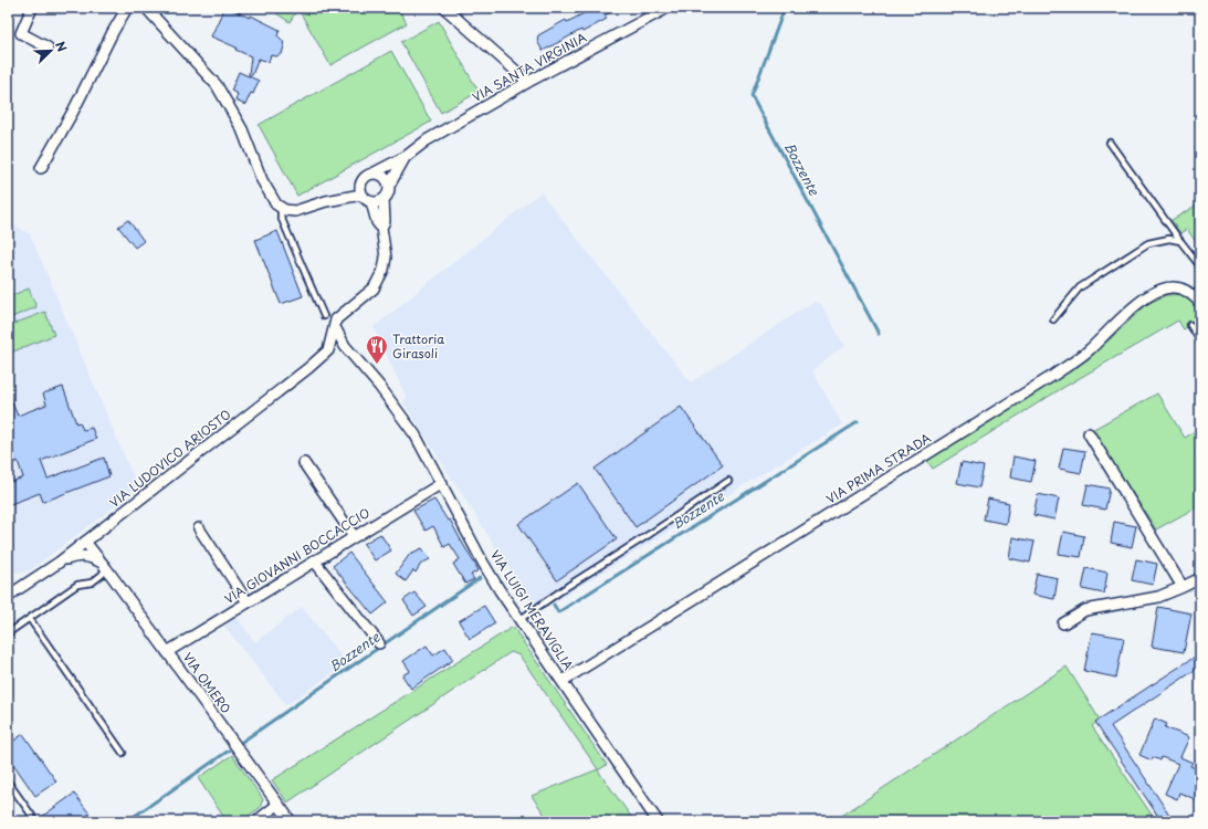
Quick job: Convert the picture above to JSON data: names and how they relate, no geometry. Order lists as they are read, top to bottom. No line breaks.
{"streets":{"street":["VIA SANTA VIRGINIA","VIA LUDOVICO ARIOSTO","VIA PRIMA STRADA","VIA GIOVANNI BOCCACCIO","VIA LUIGI MERAVIGLIA","VIA OMERO"]},"crossings":[["VIA LUDOVICO ARIOSTO","VIA OMERO"],["VIA PRIMA STRADA","VIA LUIGI MERAVIGLIA"],["VIA GIOVANNI BOCCACCIO","VIA LUIGI MERAVIGLIA"],["VIA GIOVANNI BOCCACCIO","VIA OMERO"]],"water":["Bozzente"],"places":{"restaurant":["Trattoria Girasoli"]},"north":"top right"}
